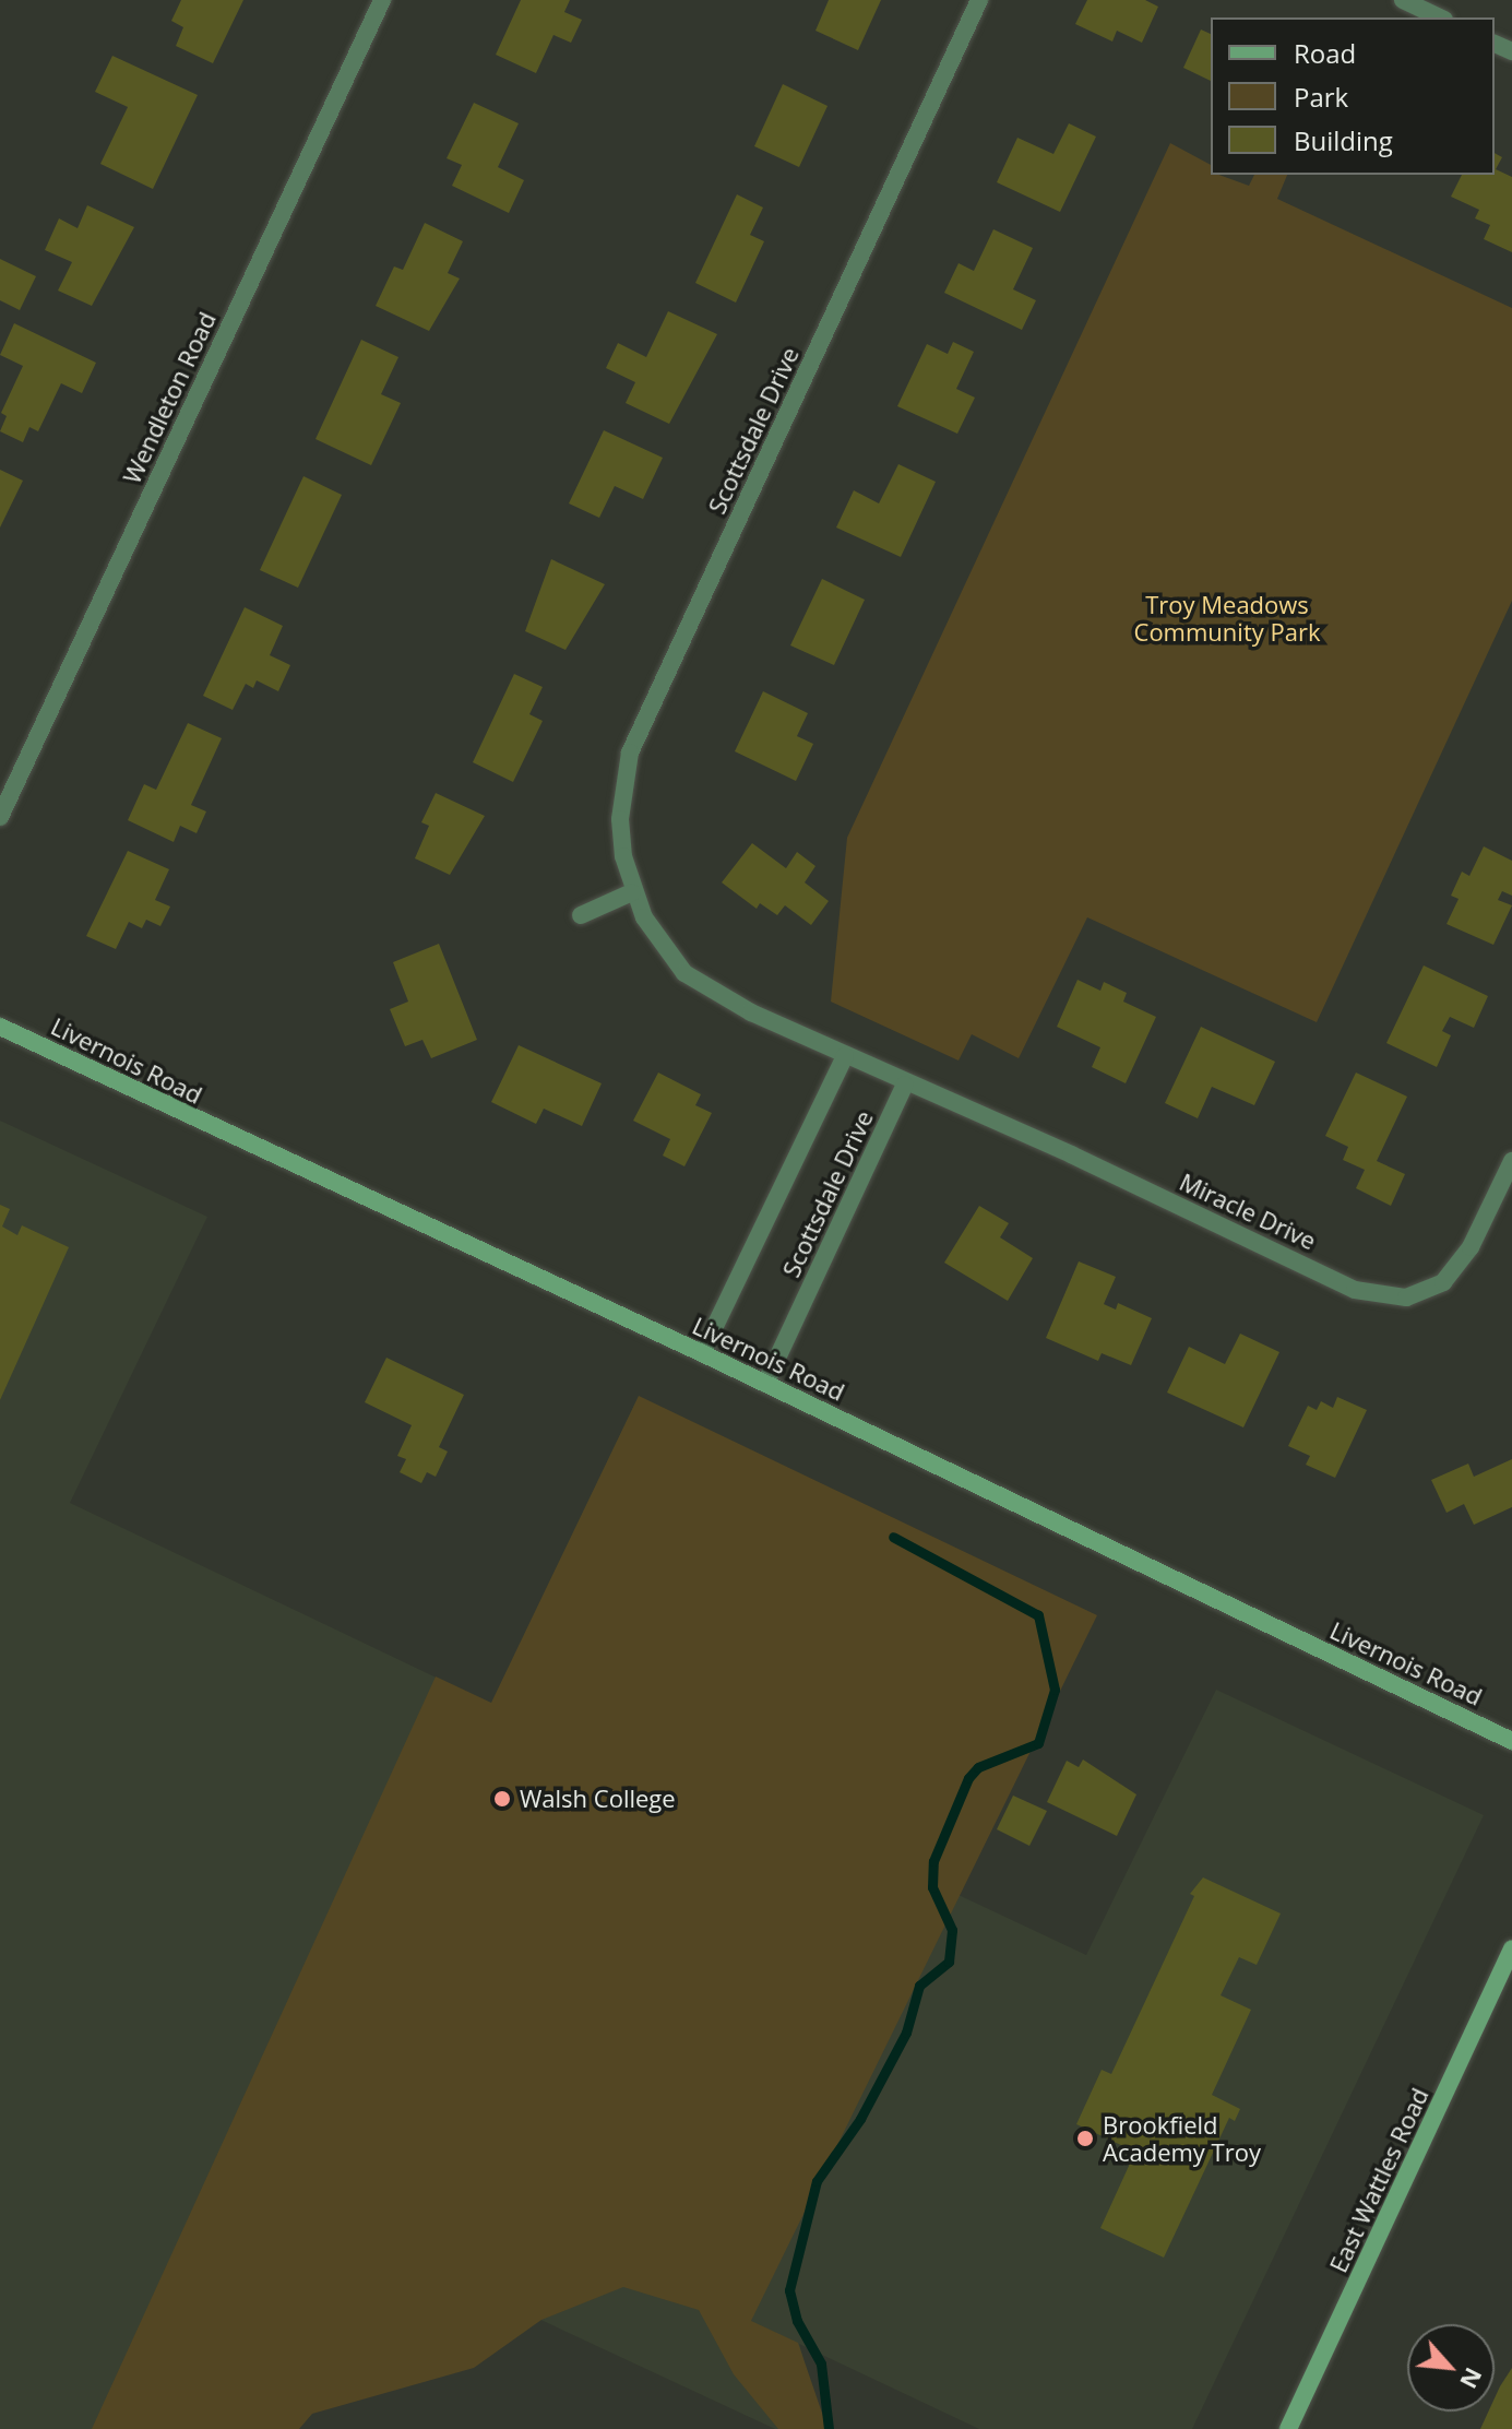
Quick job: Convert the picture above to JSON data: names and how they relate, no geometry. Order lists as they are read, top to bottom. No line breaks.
{"streets":{"main road":["Livernois Road","East Wattles Road"],"street":["Wendleton Road","Scottsdale Drive","Miracle Drive"]},"crossings":[["Scottsdale Drive","Livernois Road"],["Scottsdale Drive","Miracle Drive"]],"parks":["Troy Meadows Community Park"],"places":["Walsh College","Brookfield Academy Troy"],"legend":["Road","Park","Building"],"north":"bottom right"}
